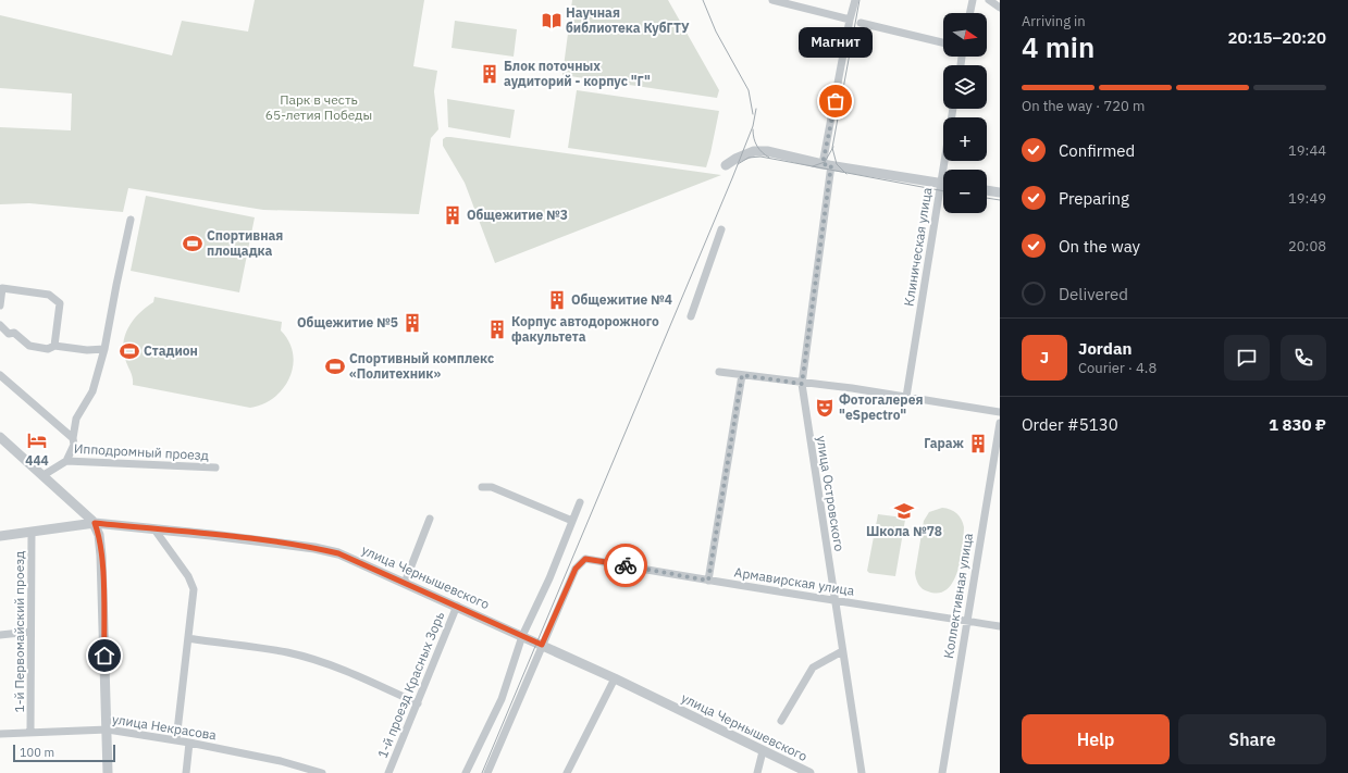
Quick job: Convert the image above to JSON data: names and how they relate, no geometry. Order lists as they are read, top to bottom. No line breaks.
{"streets":{"street":["Клиническая улица","Ипподромный проезд","улица Островского","улица Чернышевского","Армавирская улица","Коллективная улица","1-й Первомайский проезд","1-й проезд Красных Зорь","улица Некрасова"]},"crossings":[["улица Островского","Армавирская улица"],["улица Чернышевского","Армавирская улица"],["улица Чернышевского","1-й Первомайский проезд"],["улица Чернышевского","1-й проезд Красных Зорь"],["Армавирская улица","Коллективная улица"],["1-й Первомайский проезд","улица Некрасова"]],"parks":["Парк в честь 65-летия Победы"],"places":{"library":["Научная библиотека КубГТУ"],"building":["Блок поточных аудиторий - корпус \"Г\"","Общежитие №3","Общежитие №4","Общежитие №5","Корпус автодорожного факультета","Гараж"],"other":["Магнит"],"sports":["Спортивная площадка","Стадион","Спортивный комплекс «Политехник»"],"theatre":["Фотогалерея \"eSpectro\""],"hotel":["444"],"school or university":["Школа №78"]},"scale_bar":"100 m","north":"right","page":{"heading":["4 min","Arriving in","20:15–20:20"],"panel":["Jordan","Courier · 4.8","Order #5130","1 830 ₽"],"map_buttons":["+","−"],"bubble":"Магнит","bar":"On the way · 720 m","list":[["Confirmed","19:44"],["Preparing","19:49"],["On the way","20:08"],"Delivered"],"round":"J","buttons":["Help","Share"],"scale":"100 m"}}
